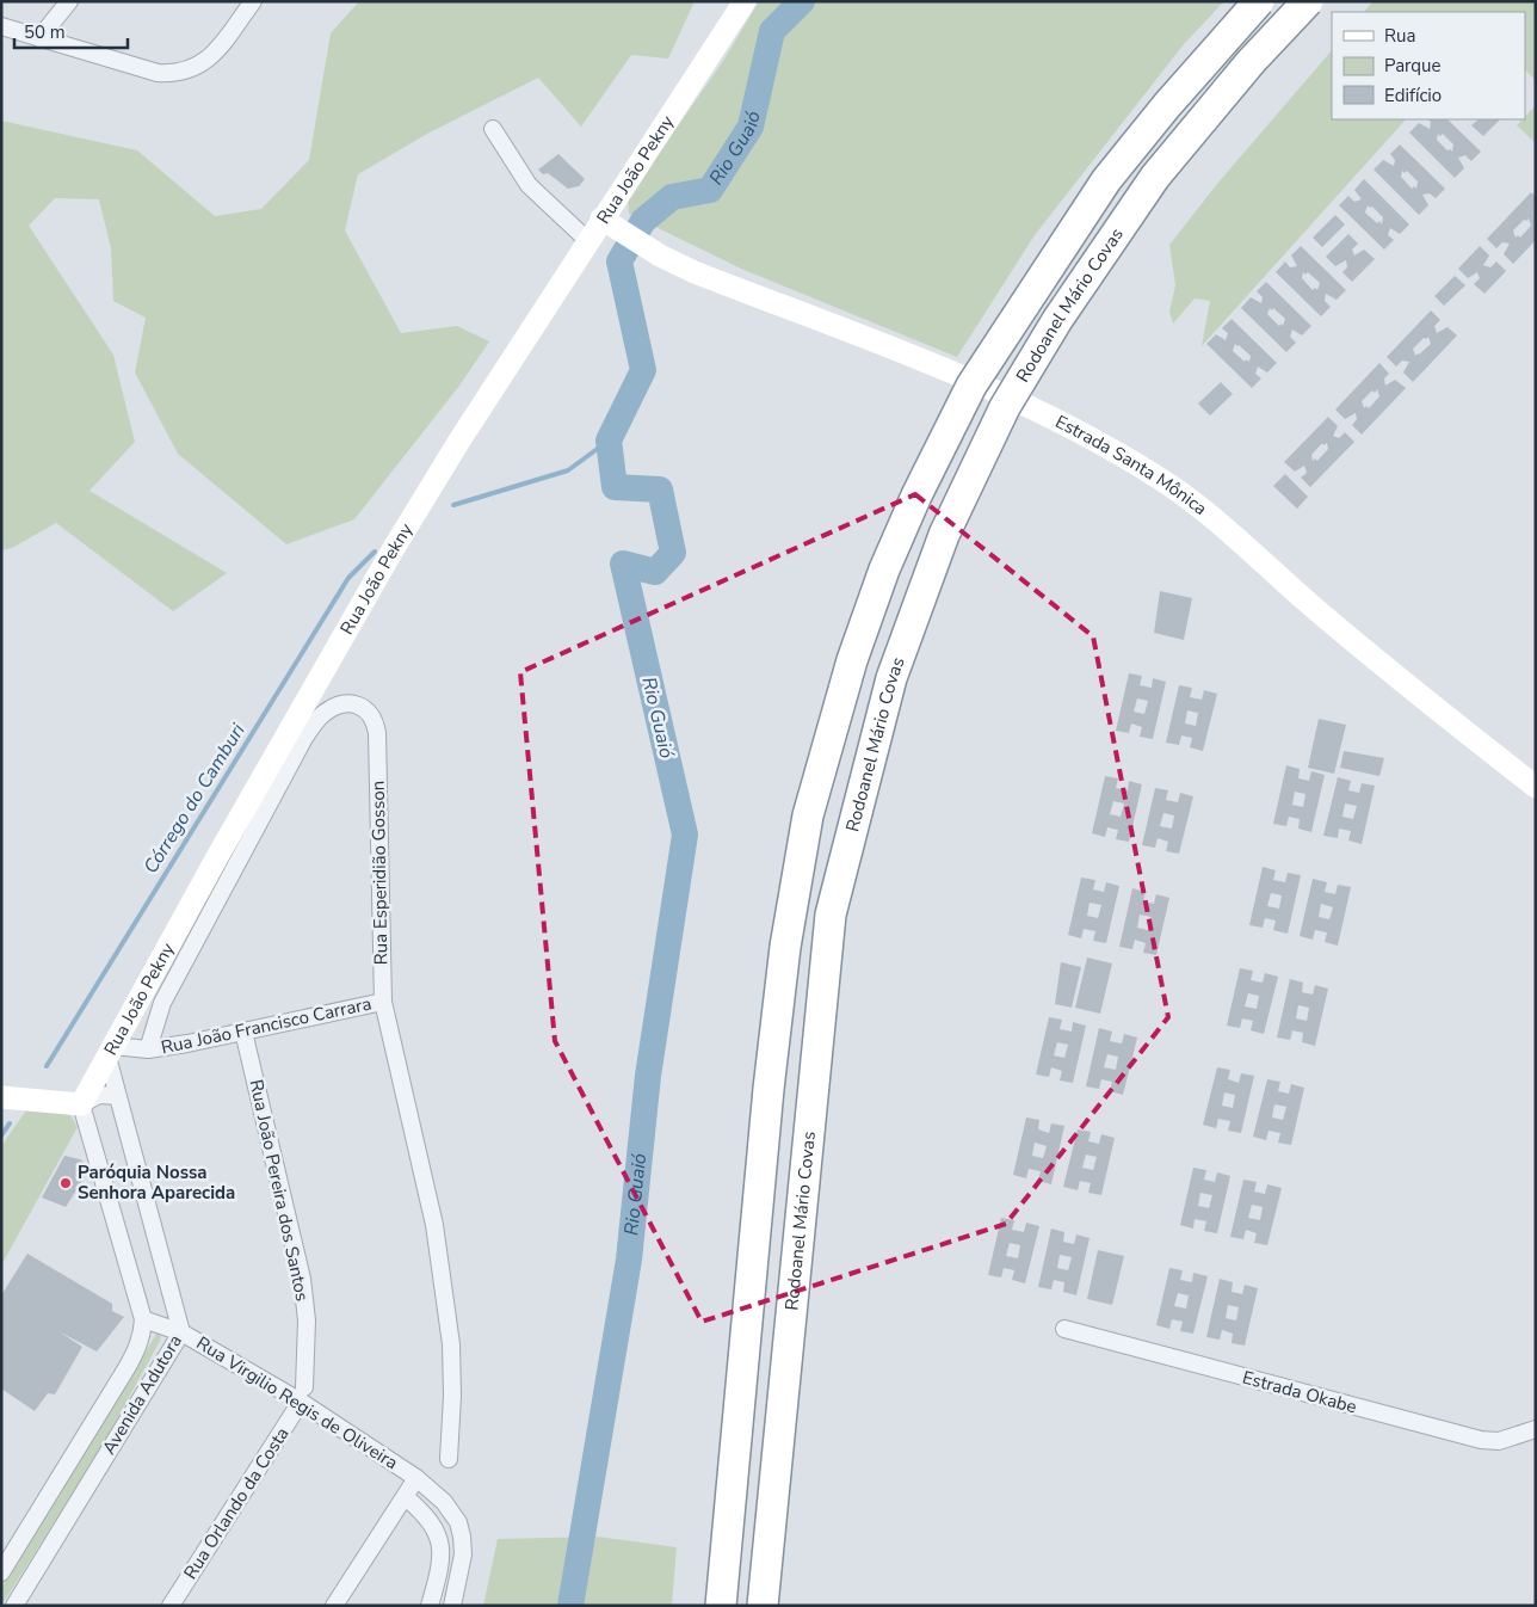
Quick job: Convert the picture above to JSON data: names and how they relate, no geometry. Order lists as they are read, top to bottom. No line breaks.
{"streets":{"highway":["Rodoanel Mário Covas"],"main road":["Rua João Pekny","Estrada Santa Mônica"],"street":["Rua Esperidião Gosson","Rua João Francisco Carrara","Rua João Pereira dos Santos","Estrada Okabe","Avenida Adutora","Rua Virgilio Regis de Oliveira","Rua Orlando da Costa"]},"crossings":[["Rua João Pekny","Estrada Santa Mônica"],["Rua João Pekny","Rua João Francisco Carrara"],["Rua João Pekny","Avenida Adutora"],["Rua Esperidião Gosson","Rua João Francisco Carrara"],["Rua João Francisco Carrara","Rua João Pereira dos Santos"],["Rua João Francisco Carrara","Avenida Adutora"],["Rua João Pereira dos Santos","Rua Virgilio Regis de Oliveira"],["Rua João Pereira dos Santos","Rua Orlando da Costa"],["Avenida Adutora","Rua Virgilio Regis de Oliveira"],["Rua Virgilio Regis de Oliveira","Rua Orlando da Costa"]],"water":["Rio Guaió","Córrego do Camburi"],"places":["Paróquia Nossa Senhora Aparecida"],"legend":["Rua","Parque","Edifício"],"scale_bar":"50 m"}
